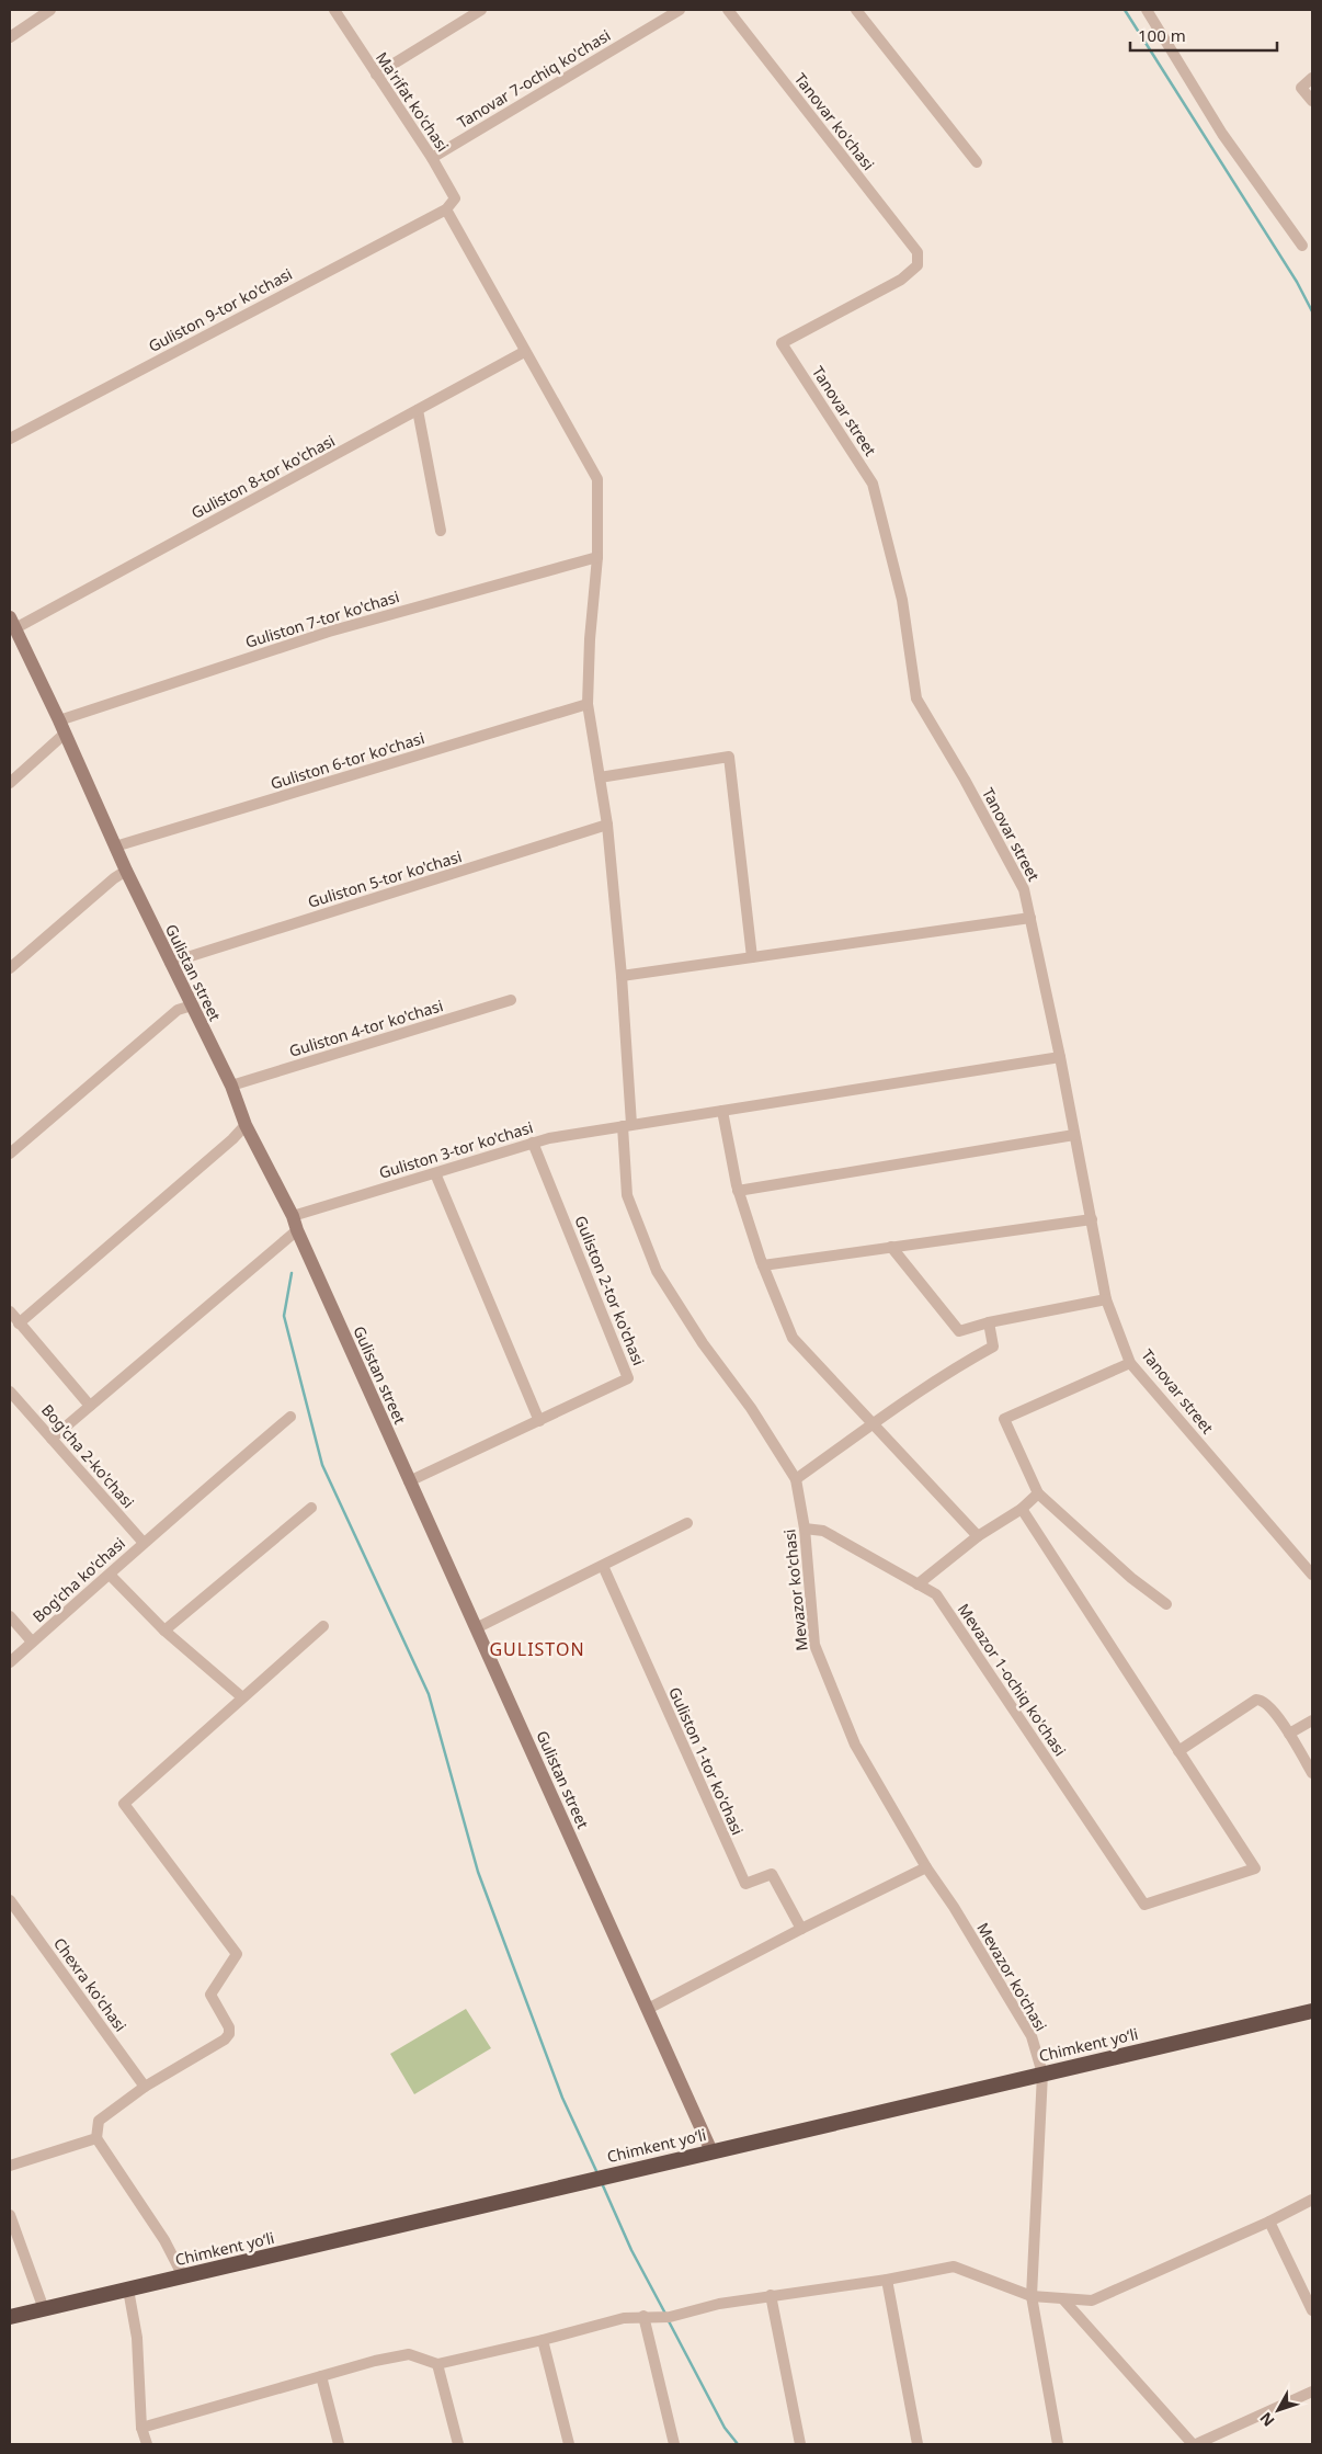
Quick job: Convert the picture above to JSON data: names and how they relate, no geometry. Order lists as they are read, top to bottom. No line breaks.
{"streets":{"highway":["Chimkent yo‘li"],"main road":["Gulistan street"],"street":["Tanovar 7-ochiq ko'chasi","Ma'rifat ko'chasi","Guliston 9-tor ko'chasi","Tanovar street","Guliston 8-tor ko'chasi","Guliston 7-tor ko'chasi","Guliston 6-tor ko'chasi","Guliston 5-tor ko'chasi","Guliston 4-tor ko'chasi","Guliston 3-tor ko'chasi","Guliston 2-tor ko'chasi","Bog'cha 2-ko'chasi","Bog'cha ko'chasi","Mevazor ko'chasi","Mevazor 1-ochiq ko'chasi","Guliston 1-tor ko'chasi","Chexra ko'chasi"]},"crossings":[["Tanovar 7-ochiq ko'chasi","Ma'rifat ko'chasi"],["Ma'rifat ko'chasi","Guliston 9-tor ko'chasi"],["Ma'rifat ko'chasi","Mevazor ko'chasi"],["Guliston 9-tor ko'chasi","Mevazor ko'chasi"],["Tanovar street","Guliston 3-tor ko'chasi"],["Guliston 8-tor ko'chasi","Gulistan street"],["Guliston 8-tor ko'chasi","Mevazor ko'chasi"],["Guliston 7-tor ko'chasi","Gulistan street"],["Guliston 7-tor ko'chasi","Mevazor ko'chasi"],["Guliston 6-tor ko'chasi","Gulistan street"],["Guliston 6-tor ko'chasi","Mevazor ko'chasi"],["Guliston 5-tor ko'chasi","Gulistan street"],["Guliston 5-tor ko'chasi","Mevazor ko'chasi"],["Gulistan street","Guliston 4-tor ko'chasi"],["Gulistan street","Guliston 3-tor ko'chasi"],["Gulistan street","Guliston 2-tor ko'chasi"],["Gulistan street","Chimkent yo‘li"],["Guliston 3-tor ko'chasi","Guliston 2-tor ko'chasi"],["Guliston 3-tor ko'chasi","Mevazor ko'chasi"],["Bog'cha 2-ko'chasi","Bog'cha ko'chasi"],["Mevazor ko'chasi","Mevazor 1-ochiq ko'chasi"],["Mevazor ko'chasi","Chimkent yo‘li"]],"districts":["GULISTON"],"scale_bar":"100 m","north":"bottom left"}
